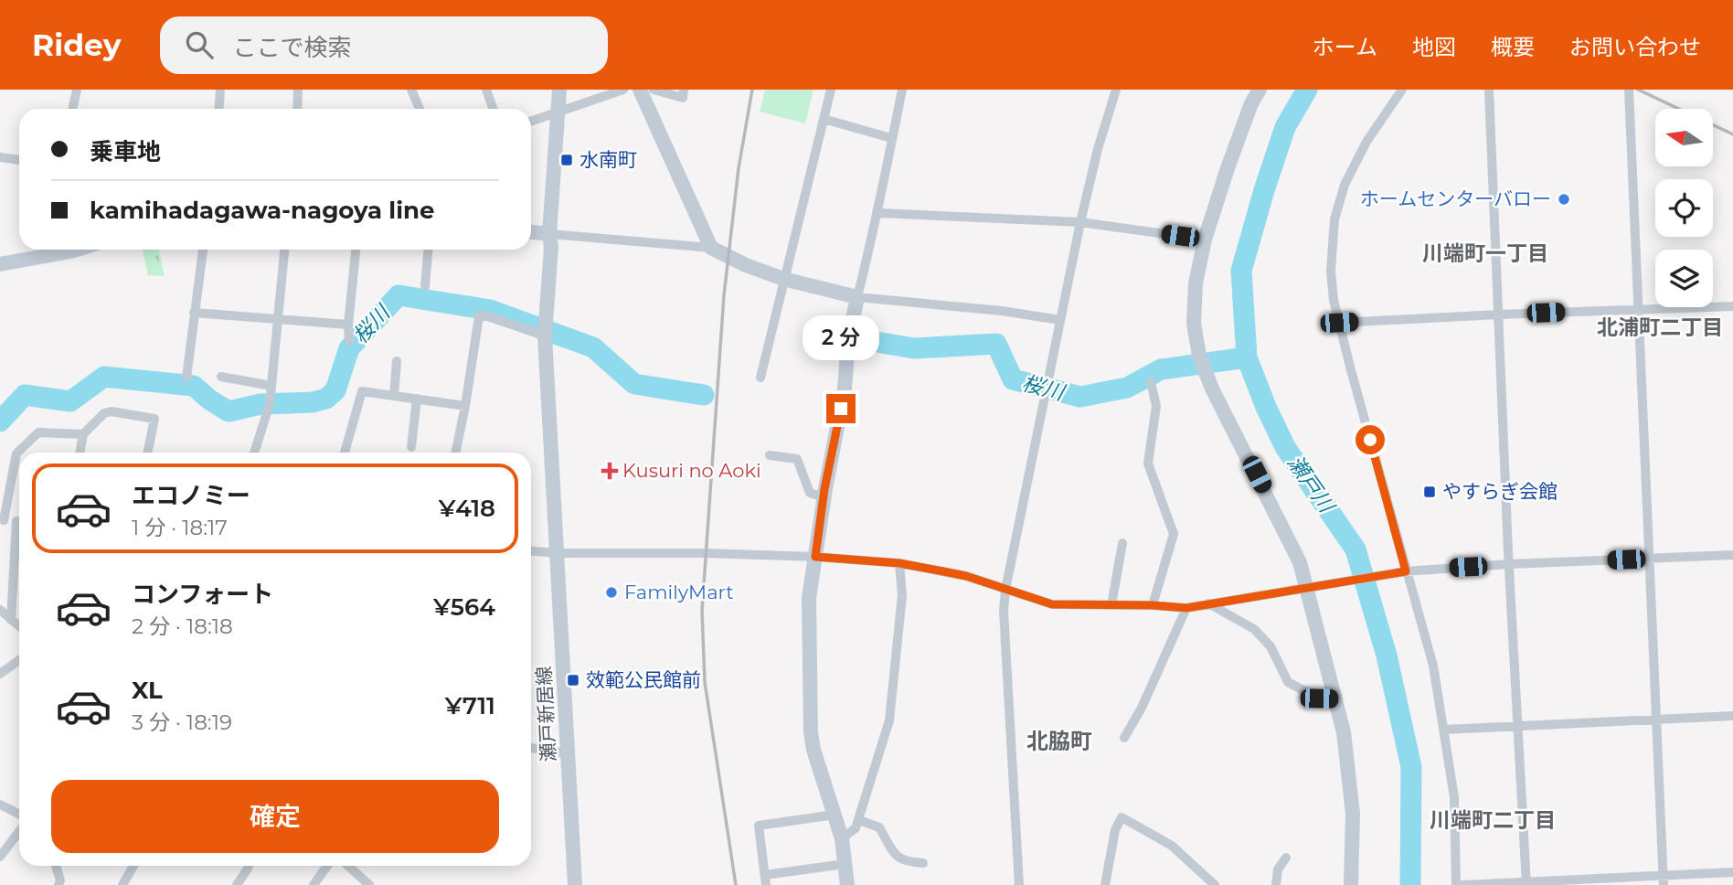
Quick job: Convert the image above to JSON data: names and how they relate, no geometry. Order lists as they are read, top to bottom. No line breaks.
{"streets":{"street":["瀬戸新居線"]},"districts":["川端町一丁目","北浦町二丁目","北脇町","川端町二丁目"],"water":["桜川","瀬戸川"],"places":{"transit":["水南町","やすらぎ会館","效範公民館前"],"other":["ホームセンターバロー","FamilyMart"],"health":["Kusuri no Aoki"]},"north":"left","page":{"header":"Ridey","search":"ここで検索","nav":["ホーム","地図","概要","お問い合わせ"],"banner":["乗車地","kamihadagawa-nagoya line"],"bubble":"2 分","list":[{"name":"エコノミー","note":"1 分 · 18:17","value":"¥418"},{"name":"コンフォート","note":"2 分 · 18:18","value":"¥564"},{"name":"XL","note":"3 分 · 18:19","value":"¥711"}],"buttons":"確定"}}
